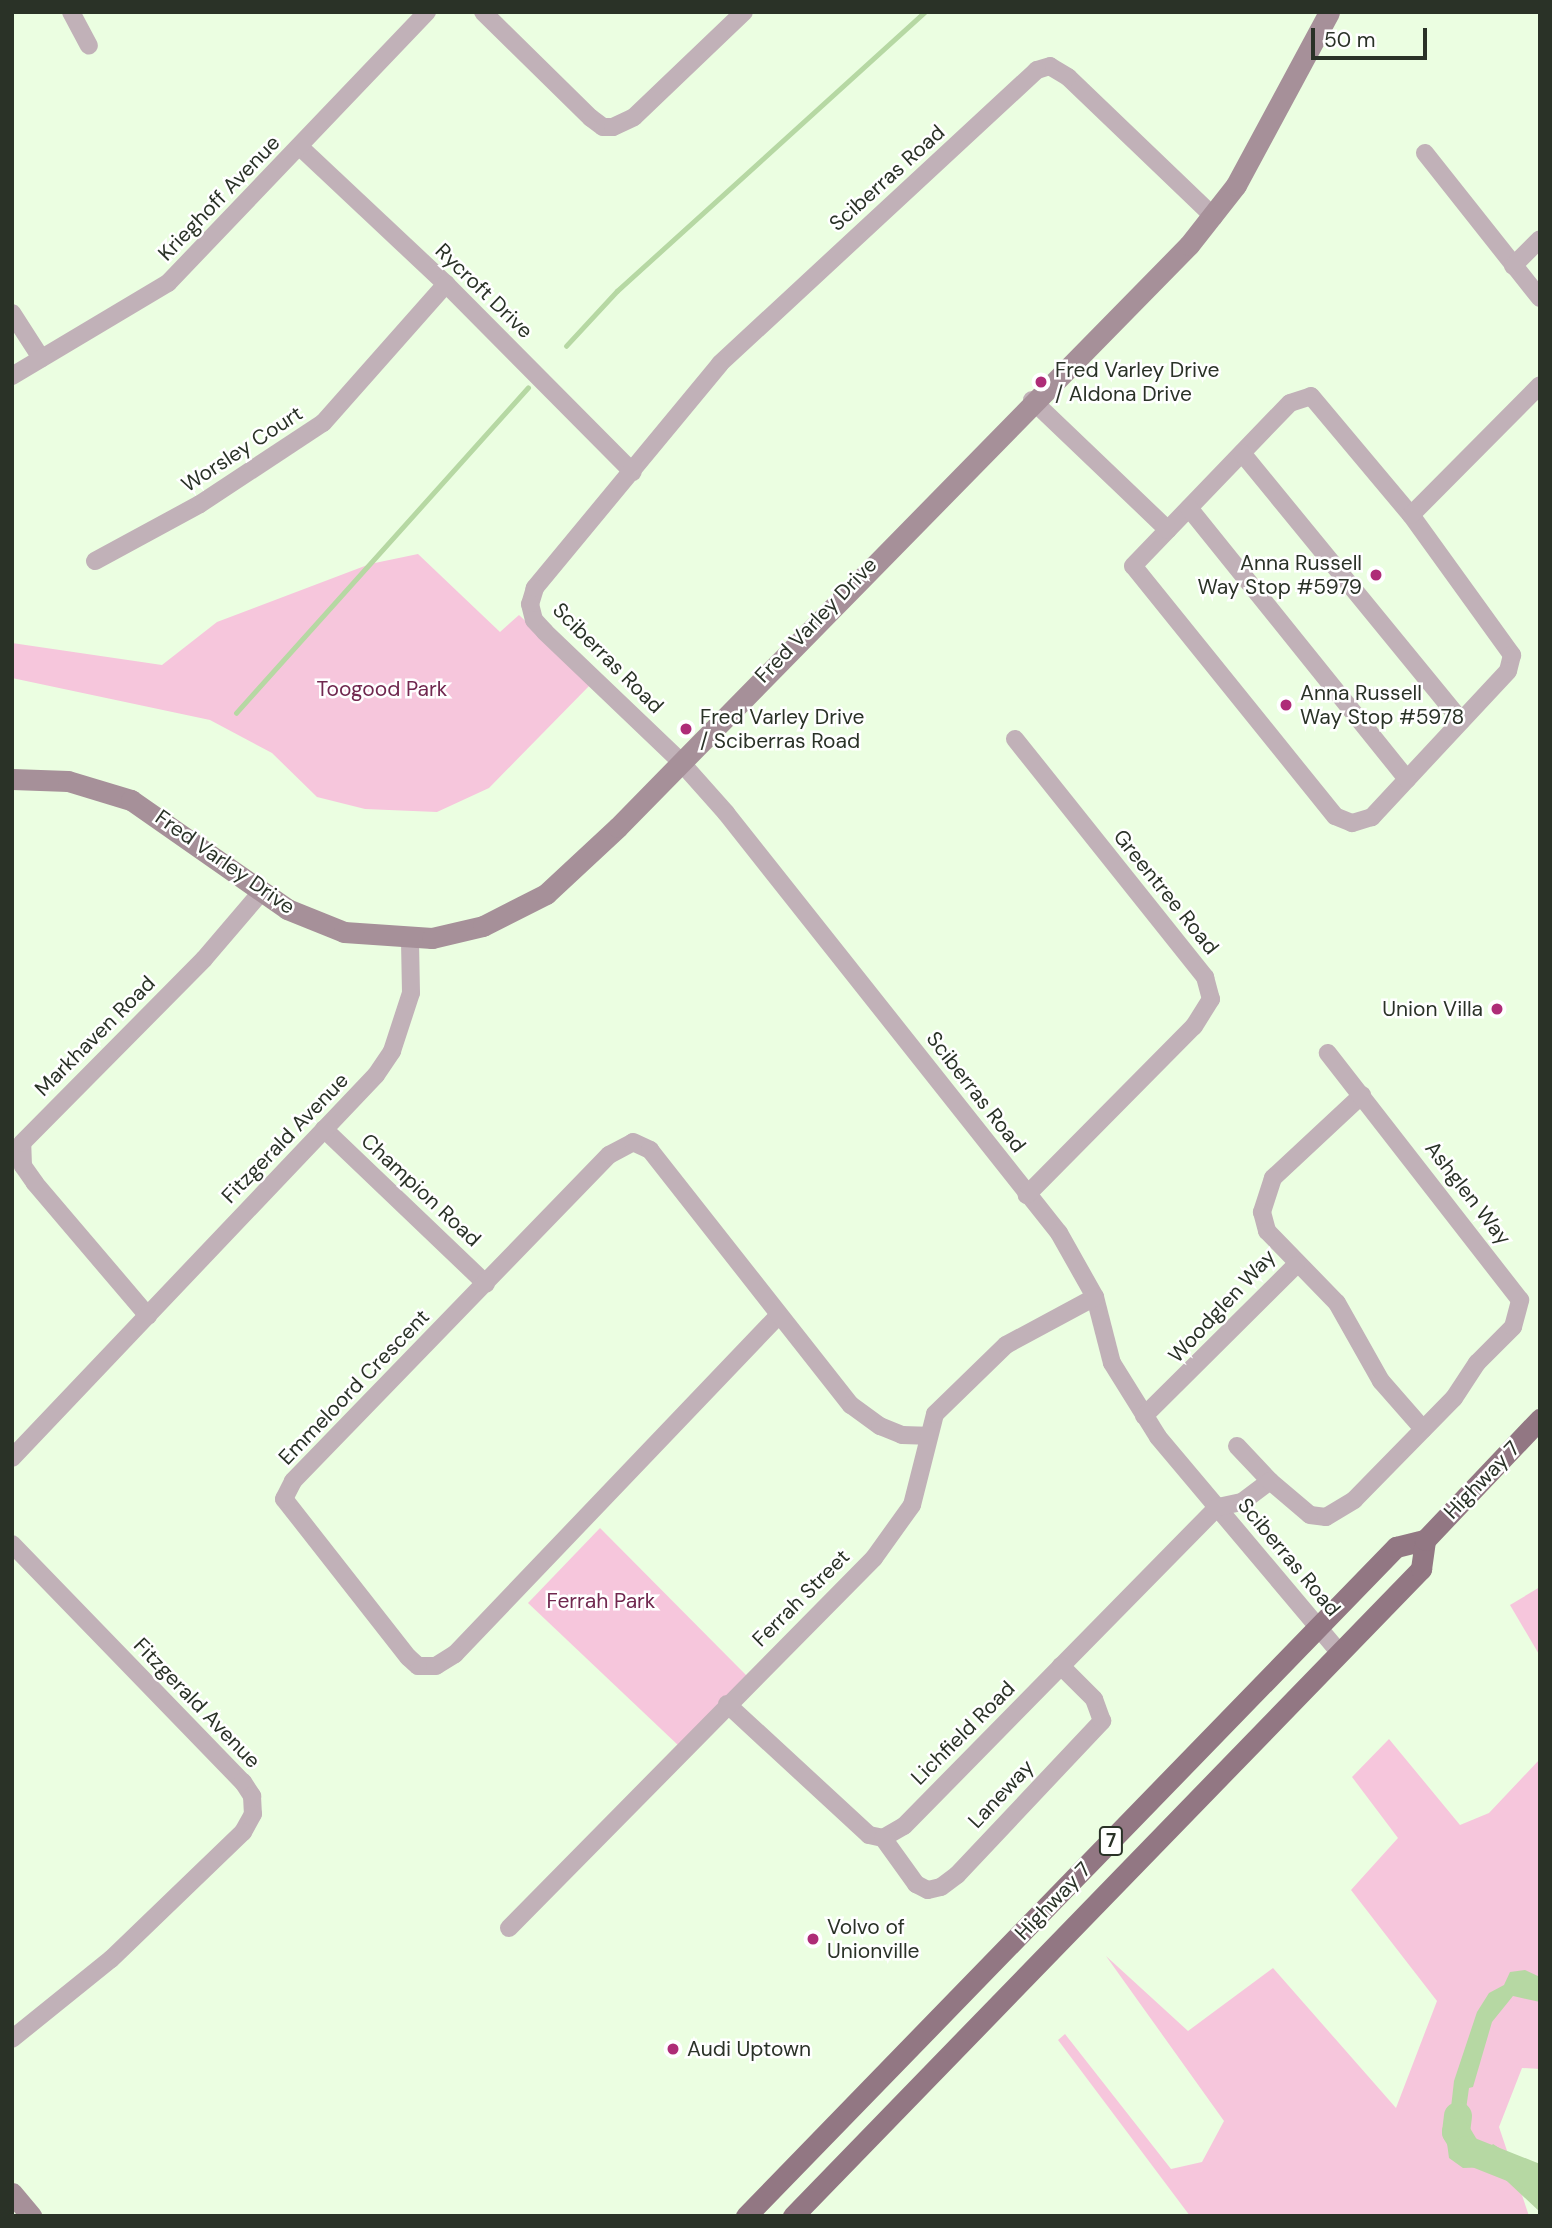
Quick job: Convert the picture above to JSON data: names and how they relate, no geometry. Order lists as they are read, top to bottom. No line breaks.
{"streets":{"main road":["Highway 7","7"],"street":["Sciberras Road","Krieghoff Avenue","Rycroft Drive","Worsley Court","Fred Varley Drive","Greentree Road","Markhaven Road","Fitzgerald Avenue","Champion Road","Ashglen Way","Woodglen Way","Emmeloord Crescent","Ferrah Street","Lichfield Road","Laneway"]},"crossings":[["Sciberras Road","Rycroft Drive"],["Sciberras Road","Fred Varley Drive"],["Sciberras Road","Greentree Road"],["Sciberras Road","Woodglen Way"],["Sciberras Road","Highway 7"],["Sciberras Road","Ferrah Street"],["Sciberras Road","Lichfield Road"],["Krieghoff Avenue","Rycroft Drive"],["Rycroft Drive","Worsley Court"],["Fred Varley Drive","Markhaven Road"],["Fred Varley Drive","Fitzgerald Avenue"],["Markhaven Road","Fitzgerald Avenue"],["Fitzgerald Avenue","Champion Road"],["Champion Road","Emmeloord Crescent"],["Ashglen Way","Woodglen Way"],["Emmeloord Crescent","Ferrah Street"],["Lichfield Road","Laneway"]],"parks":["Toogood Park","Ferrah Park"],"places":["Fred Varley Drive / Aldona Drive","Anna Russell Way Stop #5979","Anna Russell Way Stop #5978","Fred Varley Drive / Sciberras Road","Union Villa","Volvo of Unionville","Audi Uptown"],"scale_bar":"50 m"}
